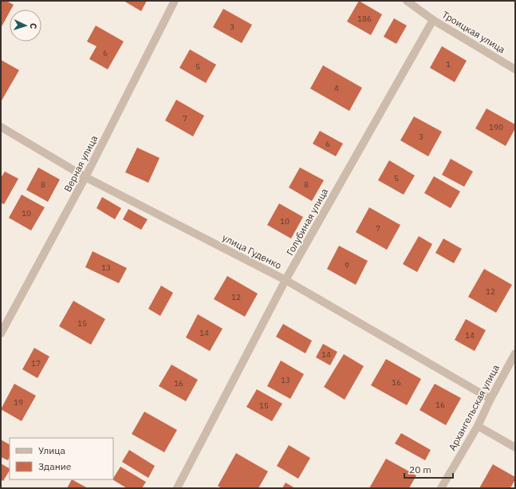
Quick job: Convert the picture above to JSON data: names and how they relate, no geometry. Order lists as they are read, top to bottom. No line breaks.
{"streets":{"street":["Троицкая улица","Верная улица","Голубиная улица","улица Гуденко","Архангельская улица"]},"crossings":[["Троицкая улица","Голубиная улица"],["Верная улица","улица Гуденко"],["Голубиная улица","улица Гуденко"],["улица Гуденко","Архангельская улица"]],"house_numbers":["186","3","6","1","5","4","7","190","3","6","5","8","8","10","10","7","9","13","12","12","15","14","14","14","17","13","16","16","19","16","15"],"legend":["Улица","Здание"],"scale_bar":"20 m","north":"right"}
